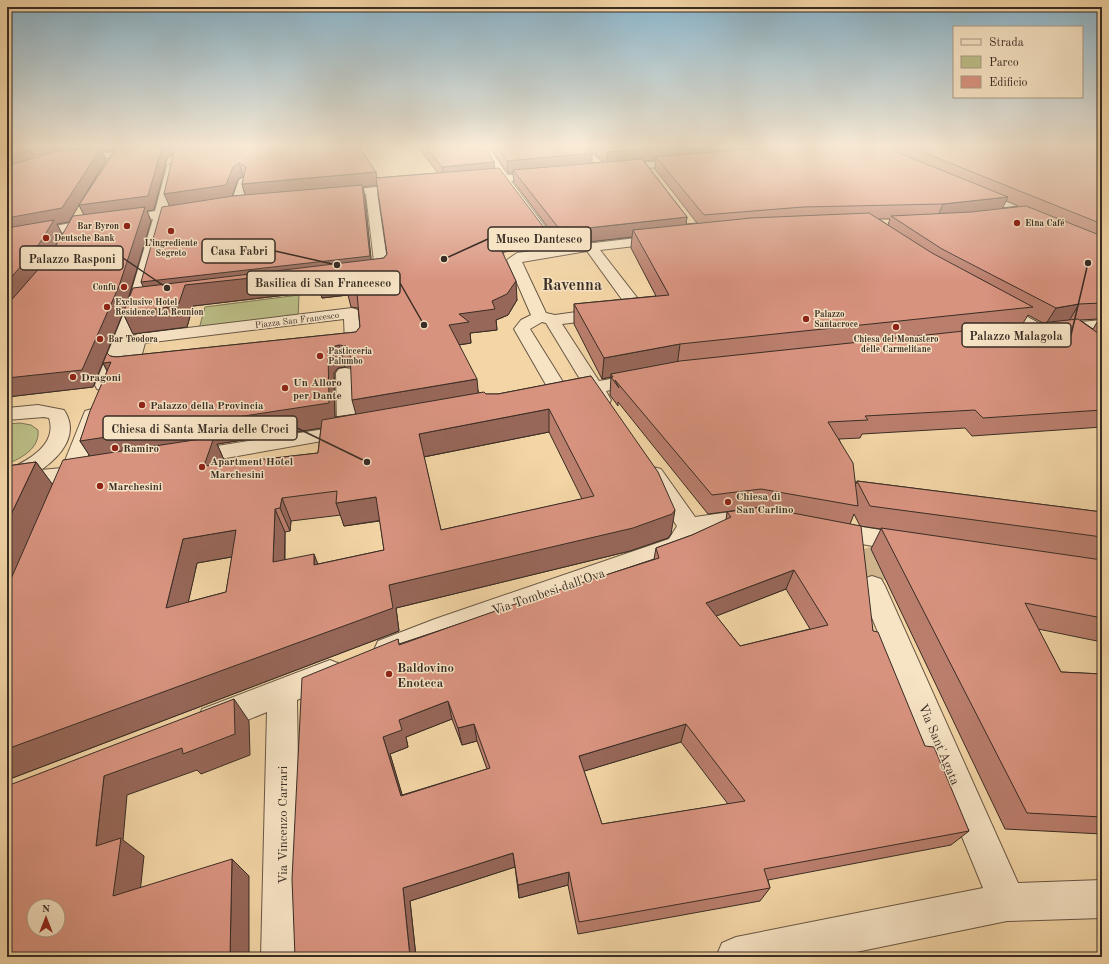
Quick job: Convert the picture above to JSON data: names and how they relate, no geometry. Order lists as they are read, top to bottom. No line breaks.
{"streets":{"street":["Piazza San Francesco","Via Tombesi dall'Ova","Via Sant'Agata","Via Vincenzo Carrari"]},"crossings":[["Via Tombesi dall'Ova","Via Vincenzo Carrari"]],"districts":["Ravenna"],"places":["Etna Café","Bar Byron","L’ingrediente Segreto","Deutsche Bank","Museo Dantesco","Palazzo Malagola","Casa Fabri","Confu","Palazzo Rasponi","Exclusive Hotel Residence La Reunion","Palazzo Santacroce","Basilica di San Francesco","Chiesa del Monastero delle Carmelitane","Bar Teodora","Pasticceria Palumbo","Dragoni","Un Alloro per Dante","Palazzo della Provincia","Ramiro","Chiesa di Santa Maria delle Croci","Apartment Hotel Marchesini","Marchesini","Chiesa di San Carlino","Baldovino Enoteca"],"legend":["Strada","Parco","Edificio"],"north":"top"}
